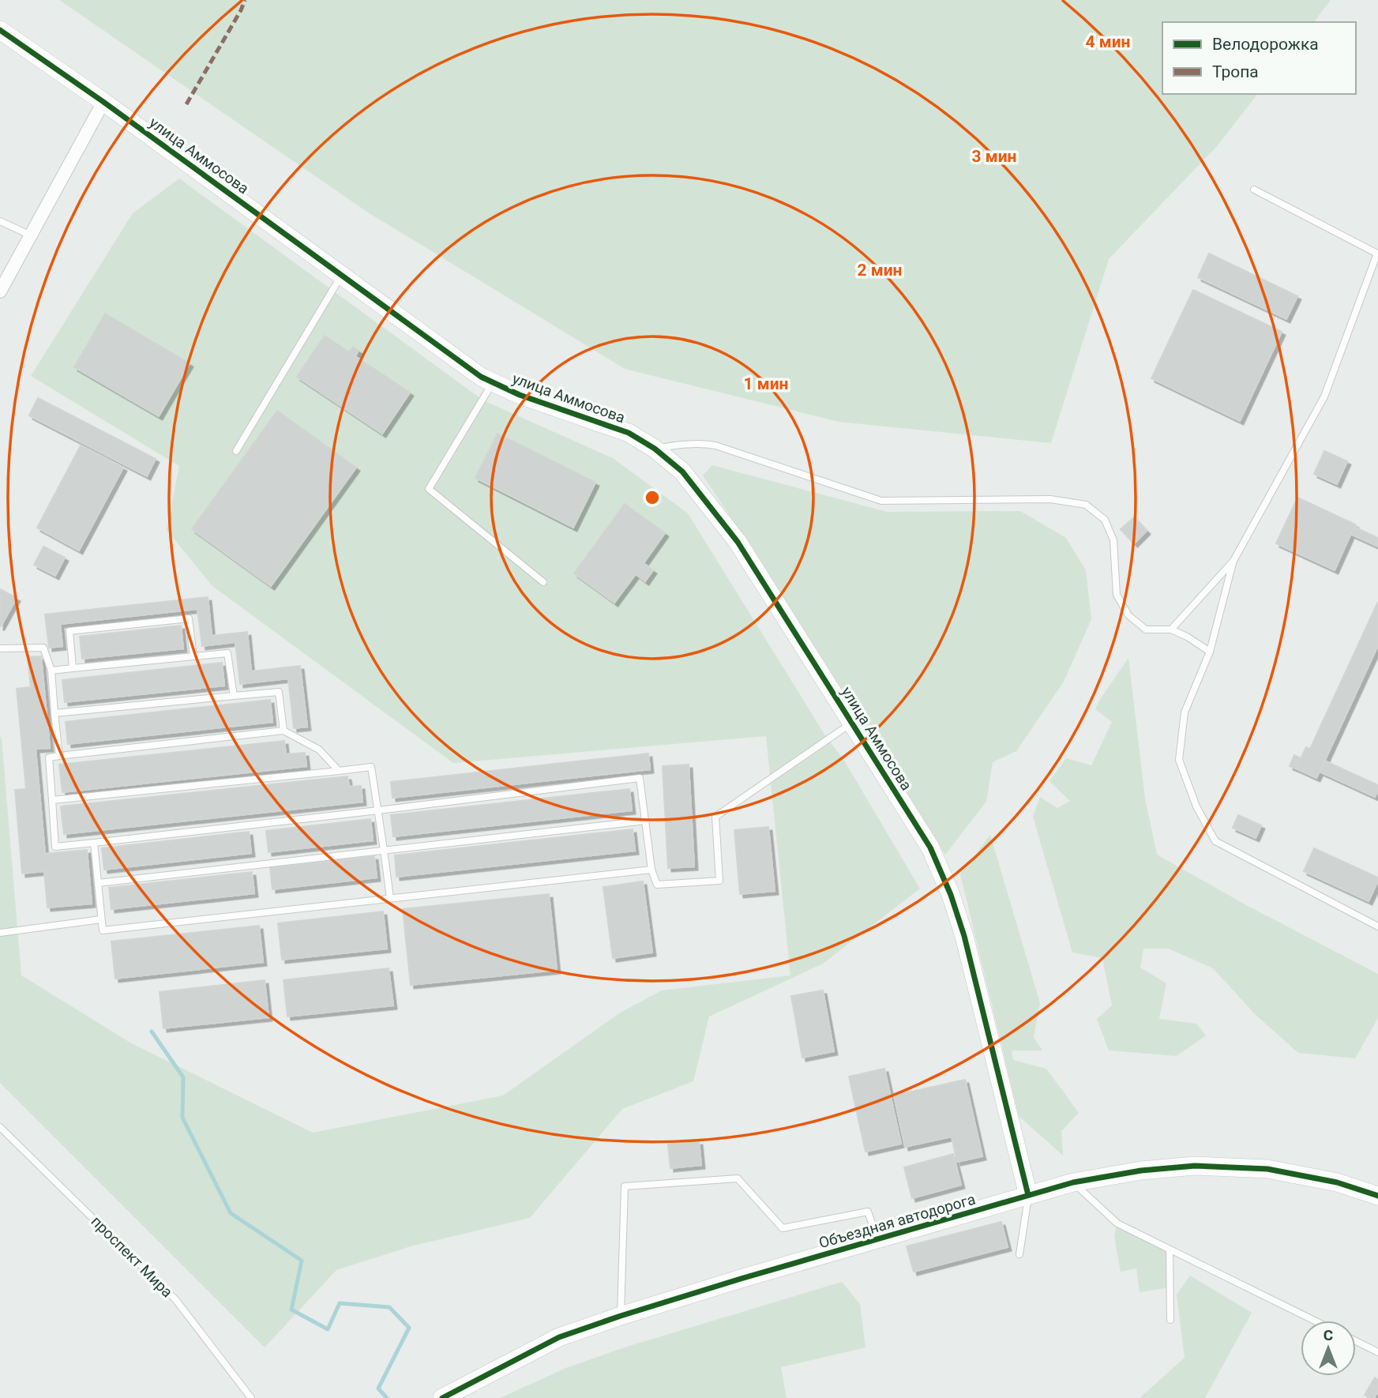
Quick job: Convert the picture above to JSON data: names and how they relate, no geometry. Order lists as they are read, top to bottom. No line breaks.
{"streets":{"street":["улица Аммосова","Объездная автодорога"],"lane":["проспект Мира"]},"crossings":[["улица Аммосова","Объездная автодорога"]],"legend":["Велодорожка","Тропа"],"north":"top","rings":["4 мин","3 мин","2 мин","1 мин"]}
